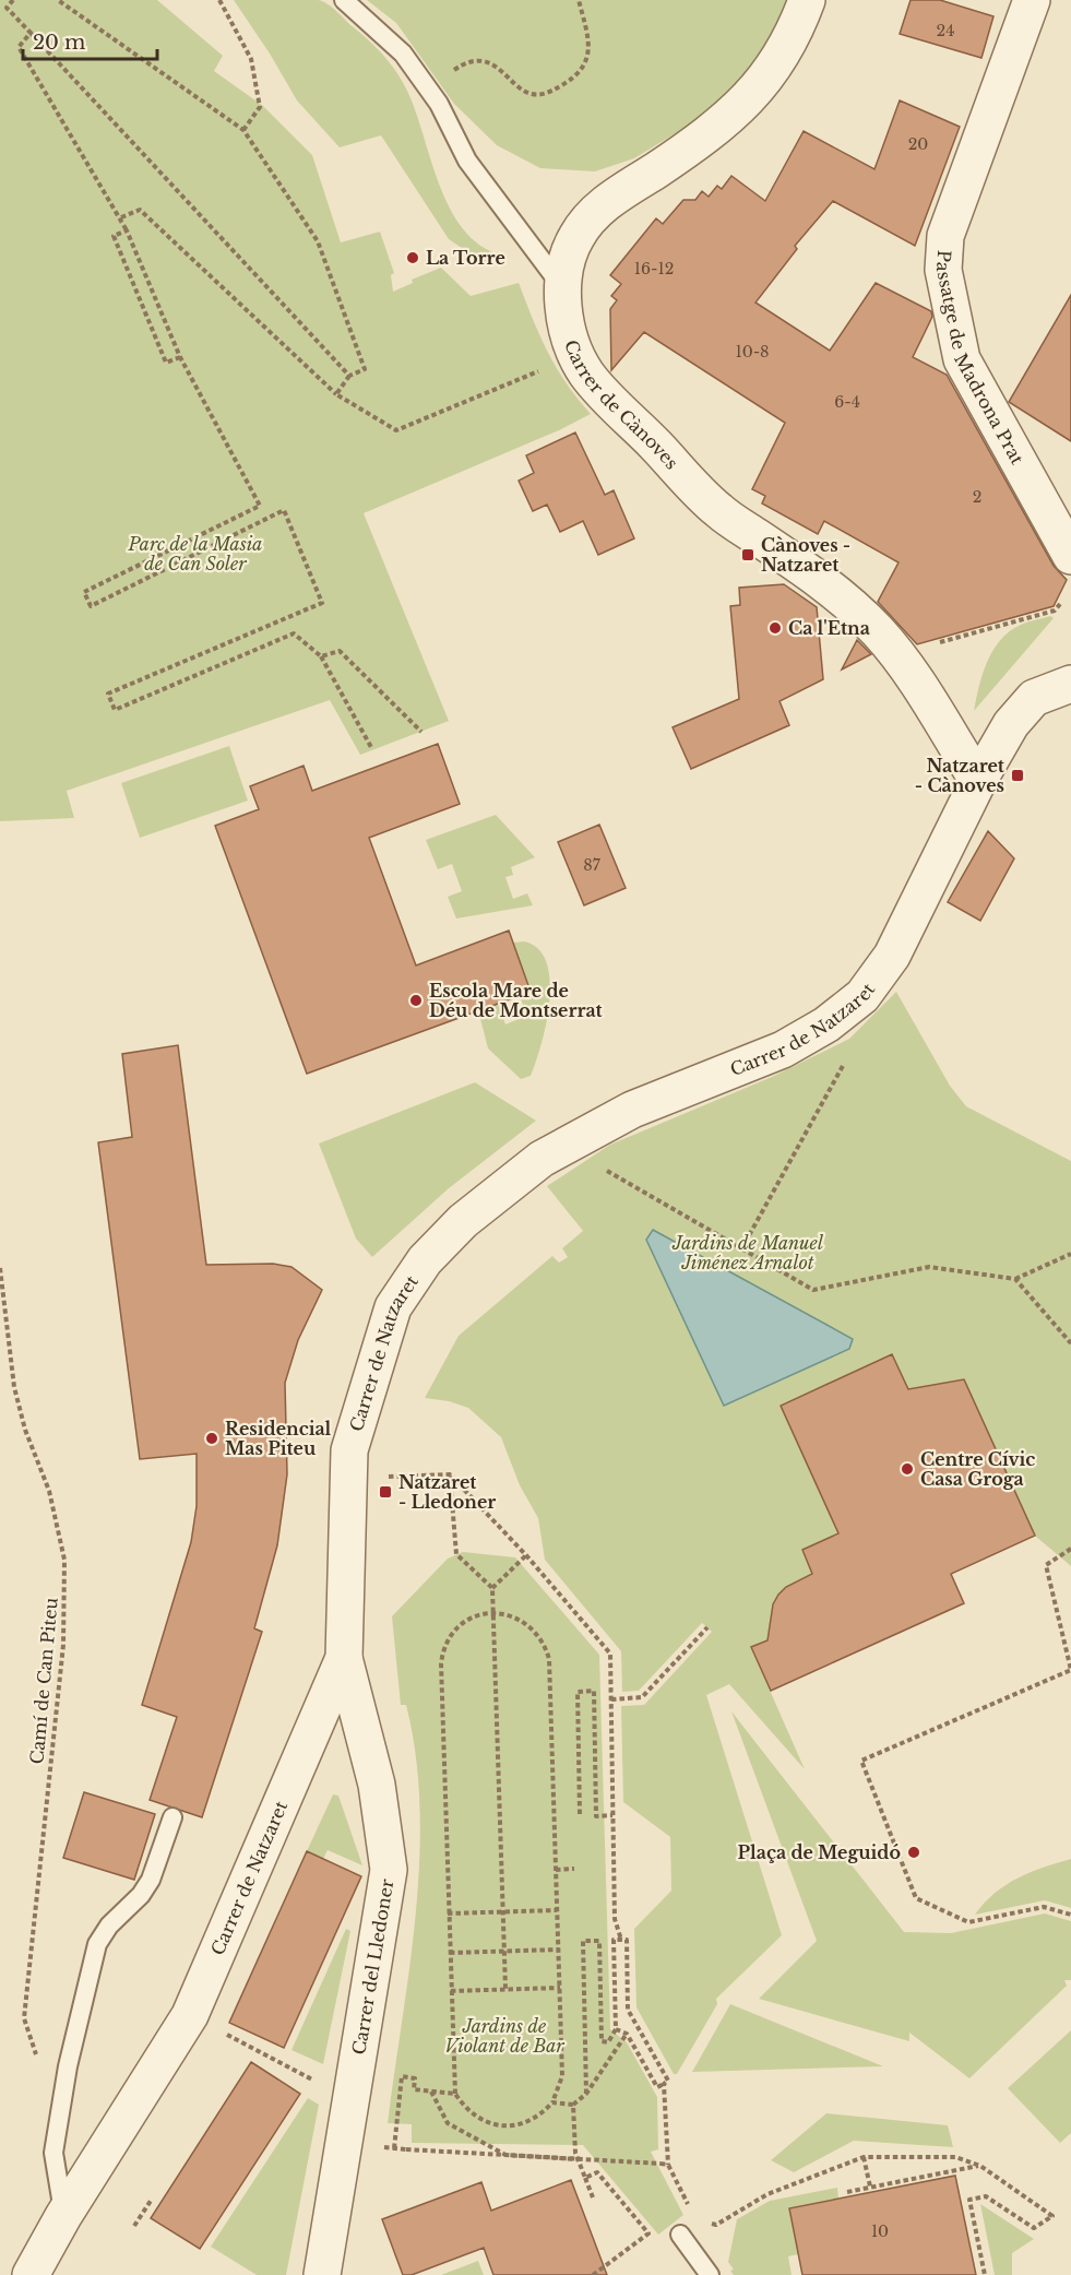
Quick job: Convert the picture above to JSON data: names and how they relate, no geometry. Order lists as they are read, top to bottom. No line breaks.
{"streets":{"street":["Passatge de Madrona Prat","Carrer de Cànoves","Carrer de Natzaret","Carrer del Lledoner"],"path":["Camí de Can Piteu"]},"crossings":[["Carrer de Cànoves","Carrer de Natzaret"],["Carrer de Natzaret","Carrer del Lledoner"]],"parks":["Parc de la Masia de Can Soler","Jardins de Manuel Jiménez Arnalot","Jardins de Violant de Bar"],"places":{"other":["La Torre","Ca l'Etna","Escola Mare de Déu de Montserrat","Residencial Mas Piteu","Centre Cívic Casa Groga","Plaça de Meguidó"],"transit":["Cànoves - Natzaret","Natzaret - Cànoves","Natzaret - Lledoner"]},"house_numbers":["24","20","16-12","10-8","6-4","2","87","10"],"scale_bar":"20 m"}
